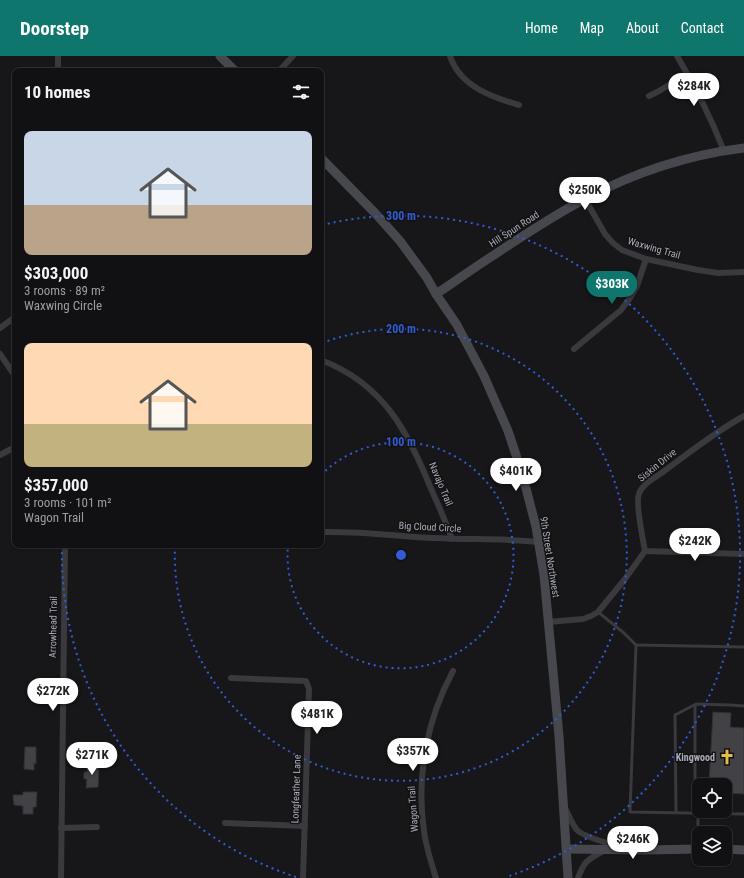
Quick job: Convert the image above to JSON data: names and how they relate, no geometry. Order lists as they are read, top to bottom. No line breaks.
{"streets":{"street":["Hill Spun Road","Waxwing Trail","Siskin Drive","Navajo Trail","Big Cloud Circle","9th Street Northwest","Arrowhead Trail","Longfeather Lane","Wagon Trail"]},"crossings":[["Hill Spun Road","Waxwing Trail"],["Hill Spun Road","9th Street Northwest"],["Navajo Trail","Big Cloud Circle"],["Big Cloud Circle","9th Street Northwest"]],"places":{"church":["Kingwood"]},"page":{"header":"Doorstep","nav":["Home","Map","About","Contact"],"heading":"10 homes","price":["$284K","$250K","$303K","$401K","$242K","$272K","$481K","$357K","$271K","$246K"],"list":[{"name":"$303,000","note":"3 rooms · 89 m² · Waxwing Circle"},{"name":"$357,000","note":"3 rooms · 101 m² · Wagon Trail"}]},"rings":["300 m","200 m","100 m"]}
